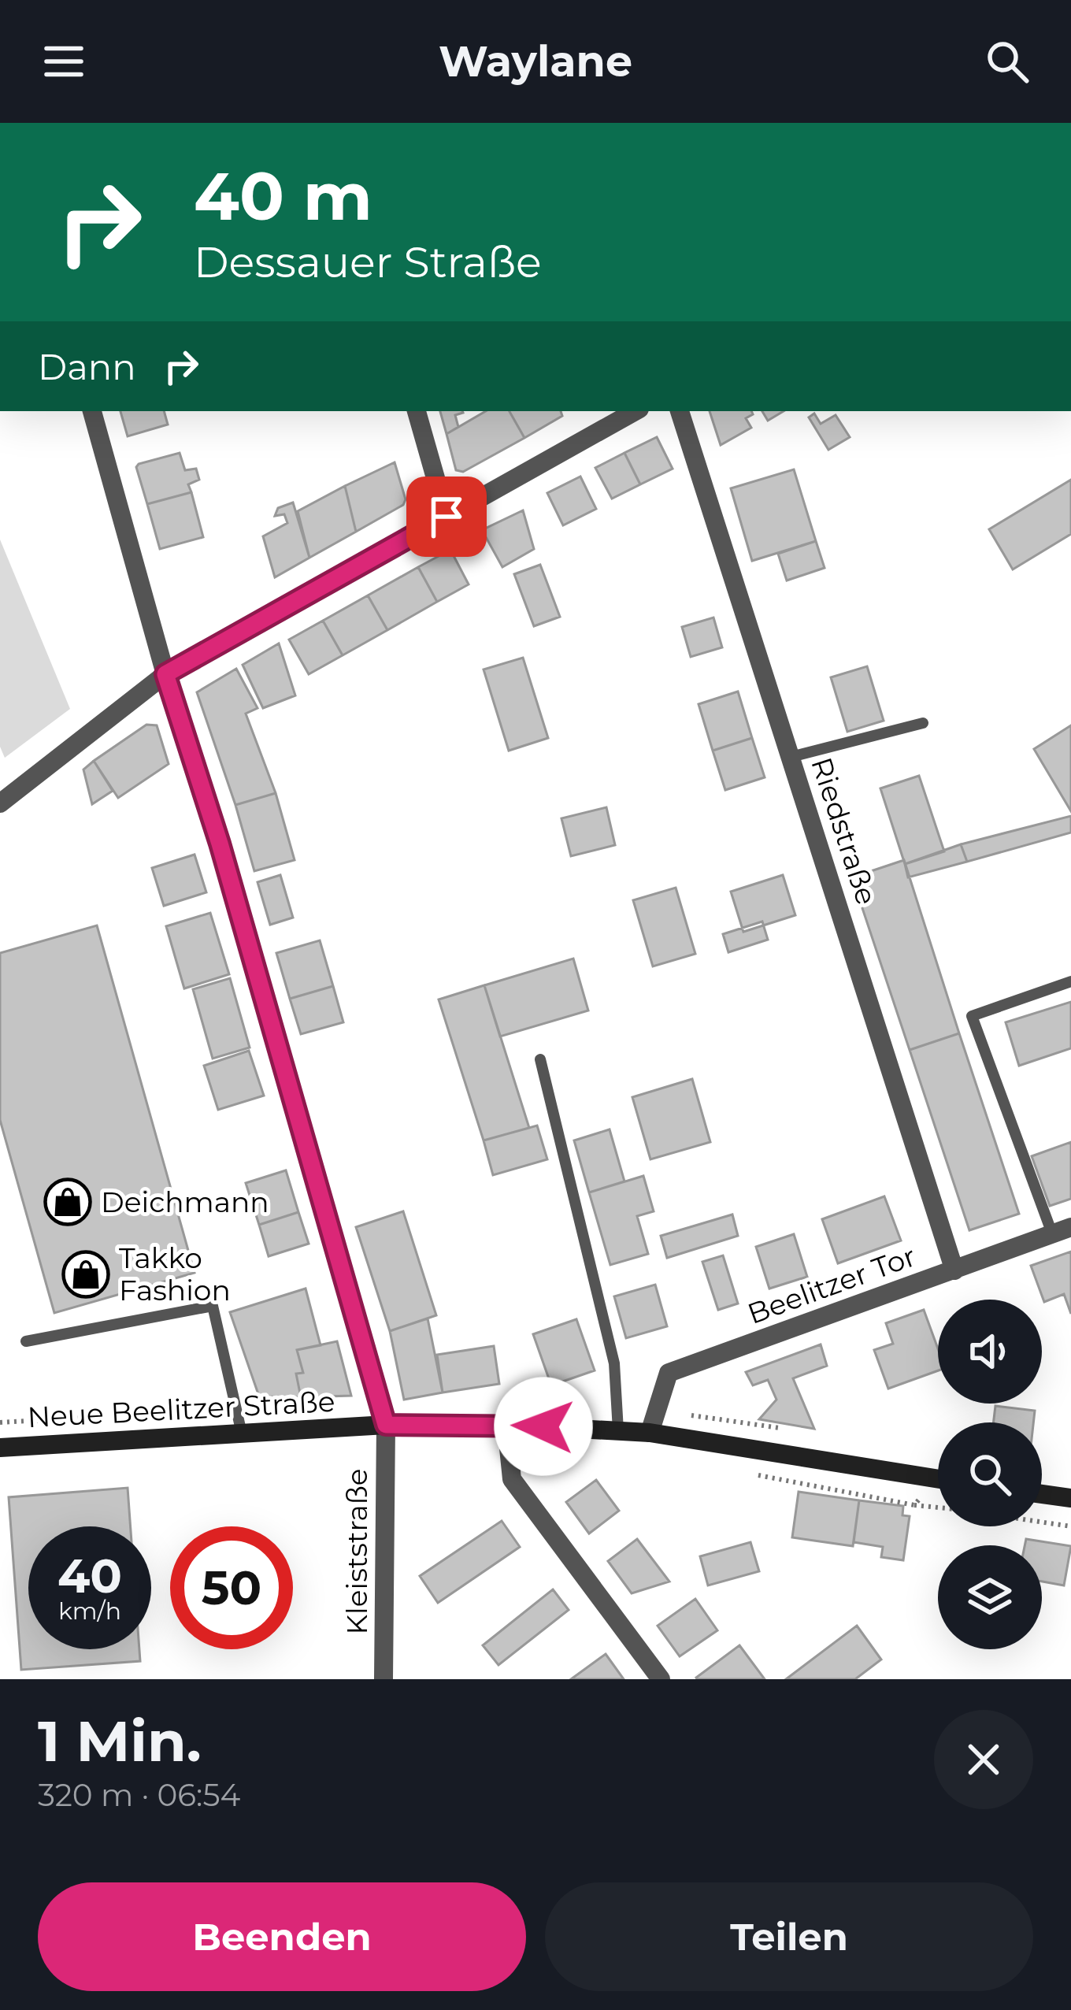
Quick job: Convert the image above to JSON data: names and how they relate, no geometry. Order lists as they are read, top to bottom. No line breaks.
{"streets":{"main road":["Neue Beelitzer Straße"],"street":["Riedstraße","Beelitzer Tor","Kleiststraße"]},"crossings":[["Riedstraße","Beelitzer Tor"],["Beelitzer Tor","Neue Beelitzer Straße"],["Neue Beelitzer Straße","Kleiststraße"]],"places":{"shop":["Deichmann","Takko Fashion"]},"page":{"header":"Waylane","turn":["40 m","Dessauer Straße"],"then":"Dann","speed":"40 km/h","limit":"50","heading":["1 Min.","320 m · 06:54"],"buttons":["Beenden","Teilen"]}}
